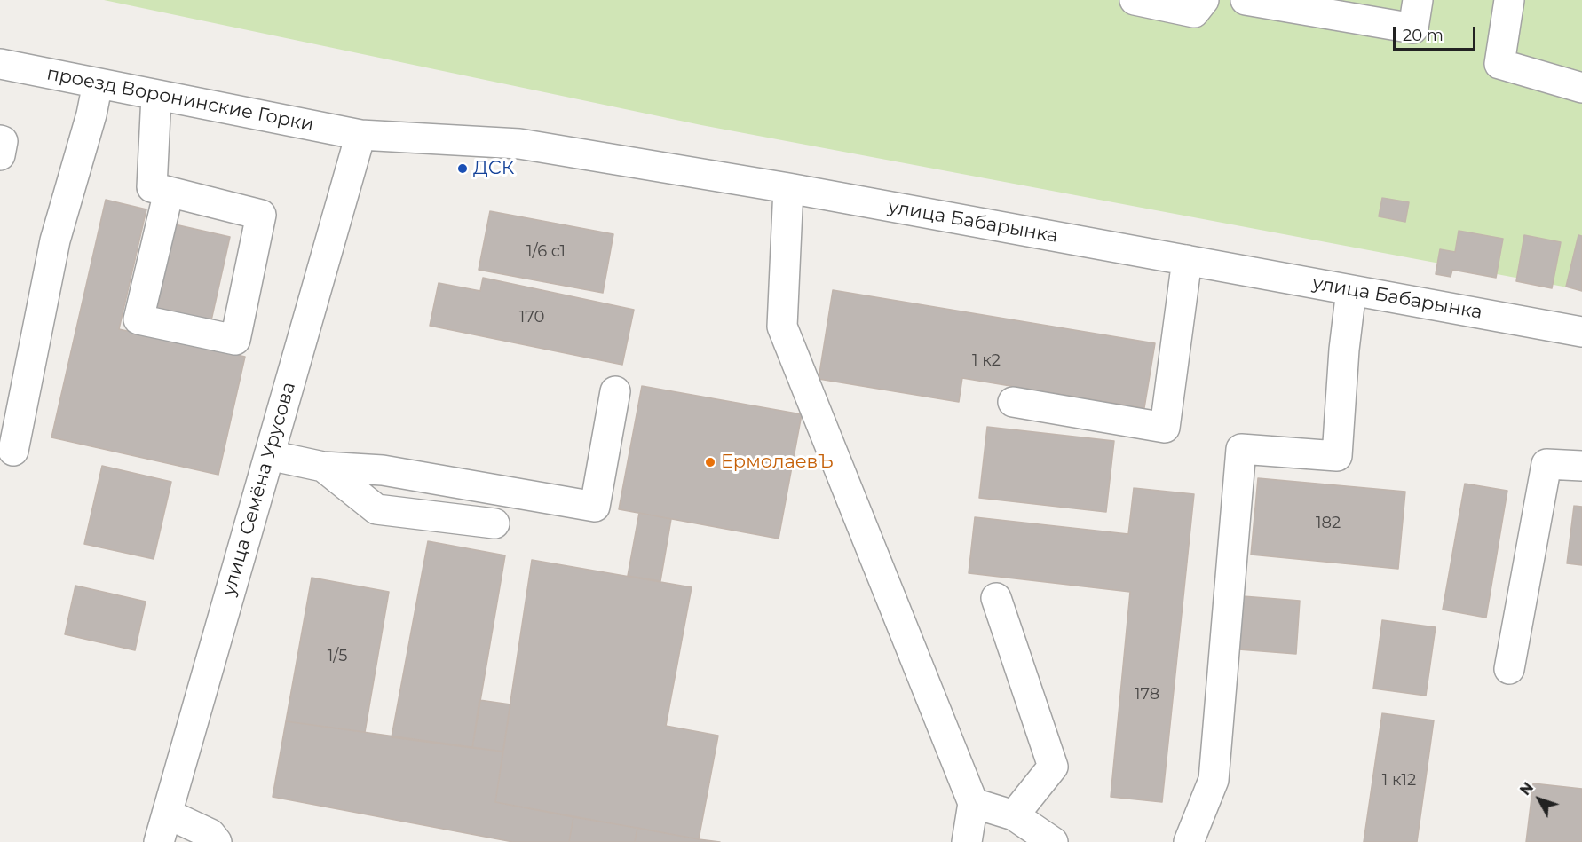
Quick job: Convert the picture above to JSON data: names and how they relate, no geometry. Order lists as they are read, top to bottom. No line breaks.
{"streets":{"street":["проезд Воронинские Горки","улица Бабарынка","улица Семёна Урусова"]},"crossings":[["проезд Воронинские Горки","улица Бабарынка"],["проезд Воронинские Горки","улица Семёна Урусова"],["улица Бабарынка","улица Семёна Урусова"]],"places":["ДСК","ЕрмолаевЪ"],"house_numbers":["1/6 с1","170","1 к2","182","1/5","178","1 к12"],"scale_bar":"20 m","north":"top left"}
